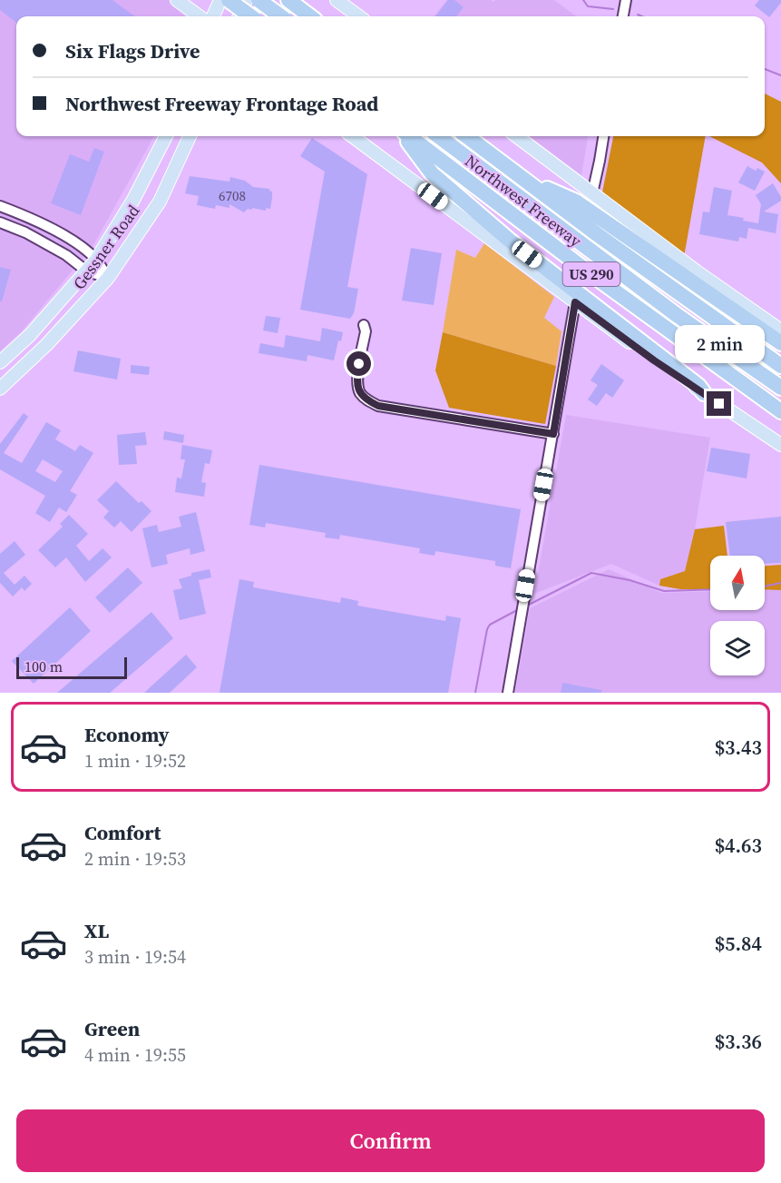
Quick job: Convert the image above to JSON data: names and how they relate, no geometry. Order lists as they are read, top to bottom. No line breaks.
{"streets":{"highway":["Northwest Freeway","US 290"],"main road":["Gessner Road"]},"house_numbers":["6708"],"scale_bar":"100 m","north":"top","page":{"banner":["Six Flags Drive","Northwest Freeway Frontage Road"],"bubble":"2 min","scale":"100 m","list":[{"name":"Economy","note":"1 min · 19:52","value":"$3.43"},{"name":"Comfort","note":"2 min · 19:53","value":"$4.63"},{"name":"XL","note":"3 min · 19:54","value":"$5.84"},{"name":"Green","note":"4 min · 19:55","value":"$3.36"}],"buttons":"Confirm"}}
